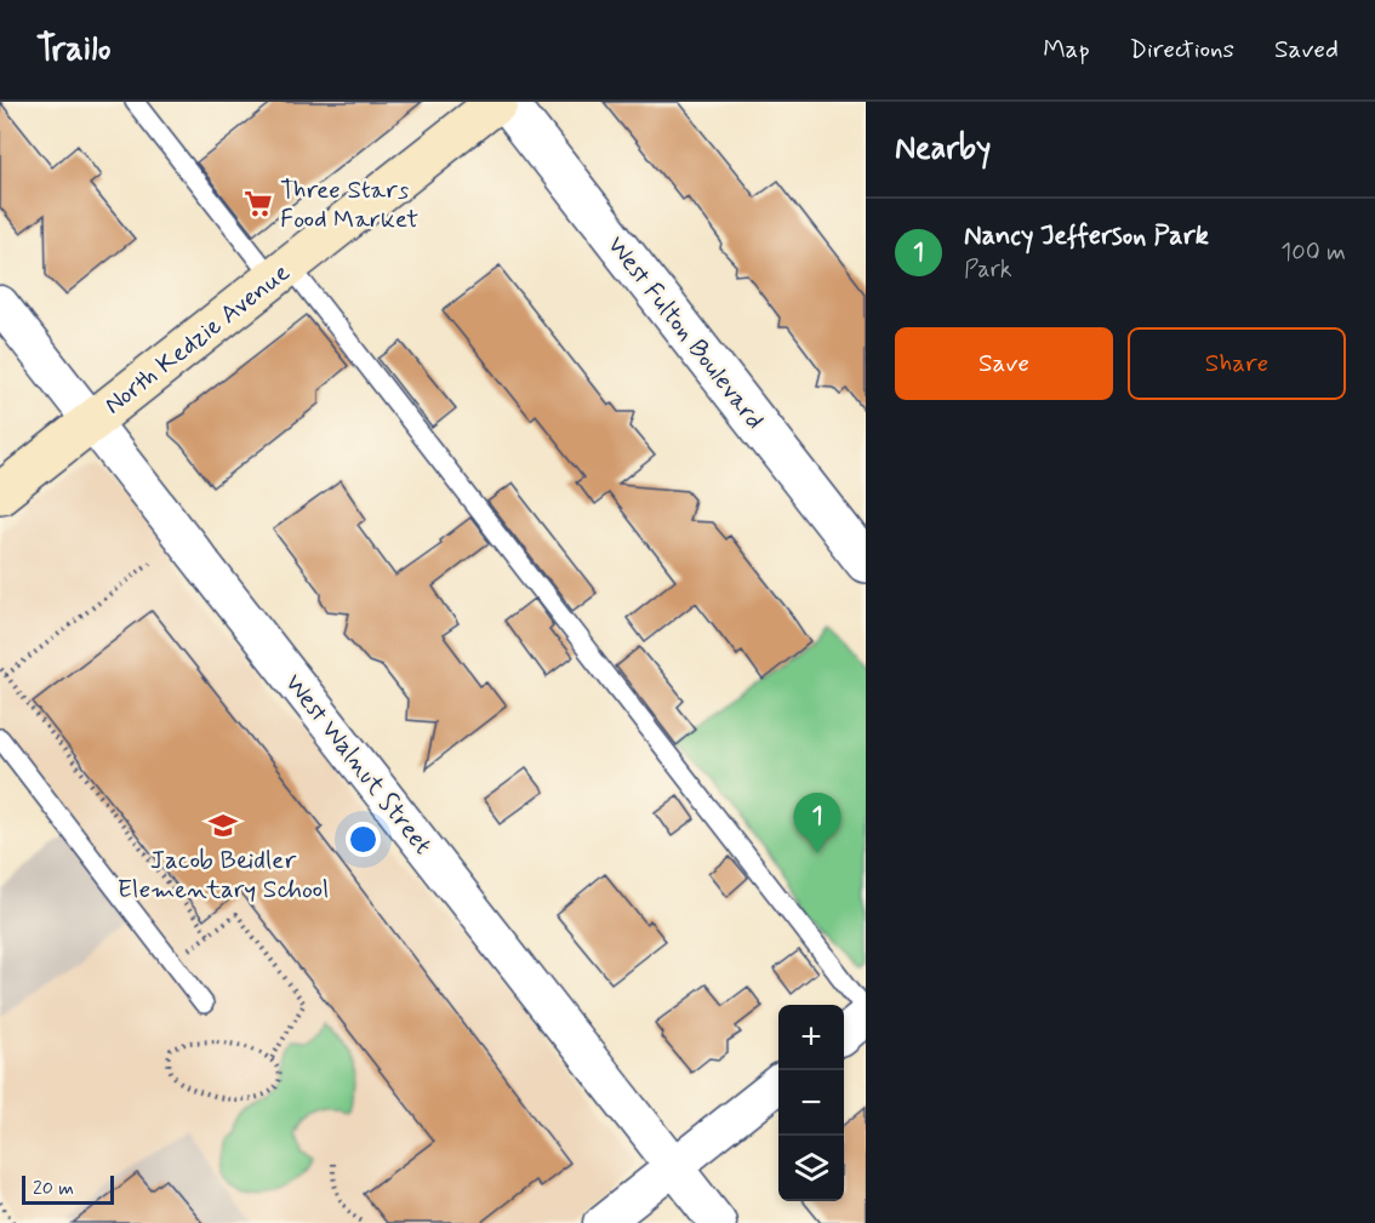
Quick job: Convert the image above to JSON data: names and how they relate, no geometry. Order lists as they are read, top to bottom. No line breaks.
{"streets":{"main road":["North Kedzie Avenue"],"street":["West Fulton Boulevard","West Walnut Street"]},"crossings":[["North Kedzie Avenue","West Walnut Street"]],"places":{"supermarket":["Three Stars Food Market"],"school or university":["Jacob Beidler Elementary School"]},"scale_bar":"20 m","page":{"header":"Trailo","nav":["Map","Directions","Saved"],"heading":"Nearby","list":[{"mark":"1","name":"Nancy Jefferson Park","note":"Park","value":"100 m"}],"buttons":["Save","Share"],"pins":"1","map_buttons":["+","−"],"scale":"20 m"}}
